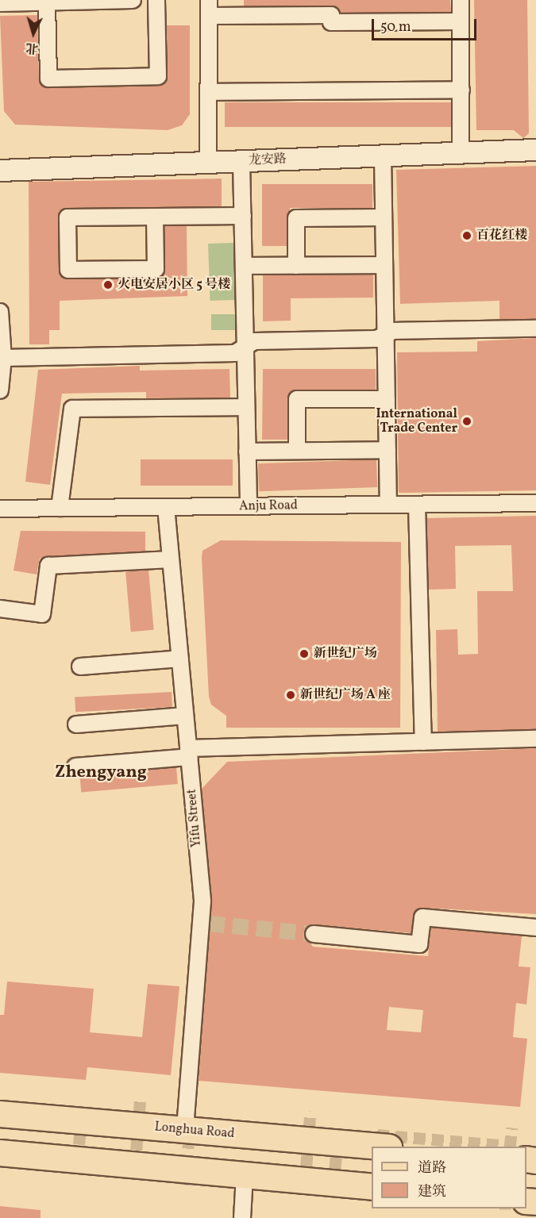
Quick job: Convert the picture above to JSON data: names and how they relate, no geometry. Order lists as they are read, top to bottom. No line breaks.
{"streets":{"main road":["Longhua Road"],"street":["龙安路","Anju Road","Yifu Street"]},"crossings":[["Anju Road","Yifu Street"],["Yifu Street","Longhua Road"]],"districts":["Zhengyang"],"places":["百花红楼","火电安居小区 5 号楼","International Trade Center","新世纪广场","新世纪广场 A 座"],"legend":["道路","建筑"],"scale_bar":"50 m","north":"bottom"}
